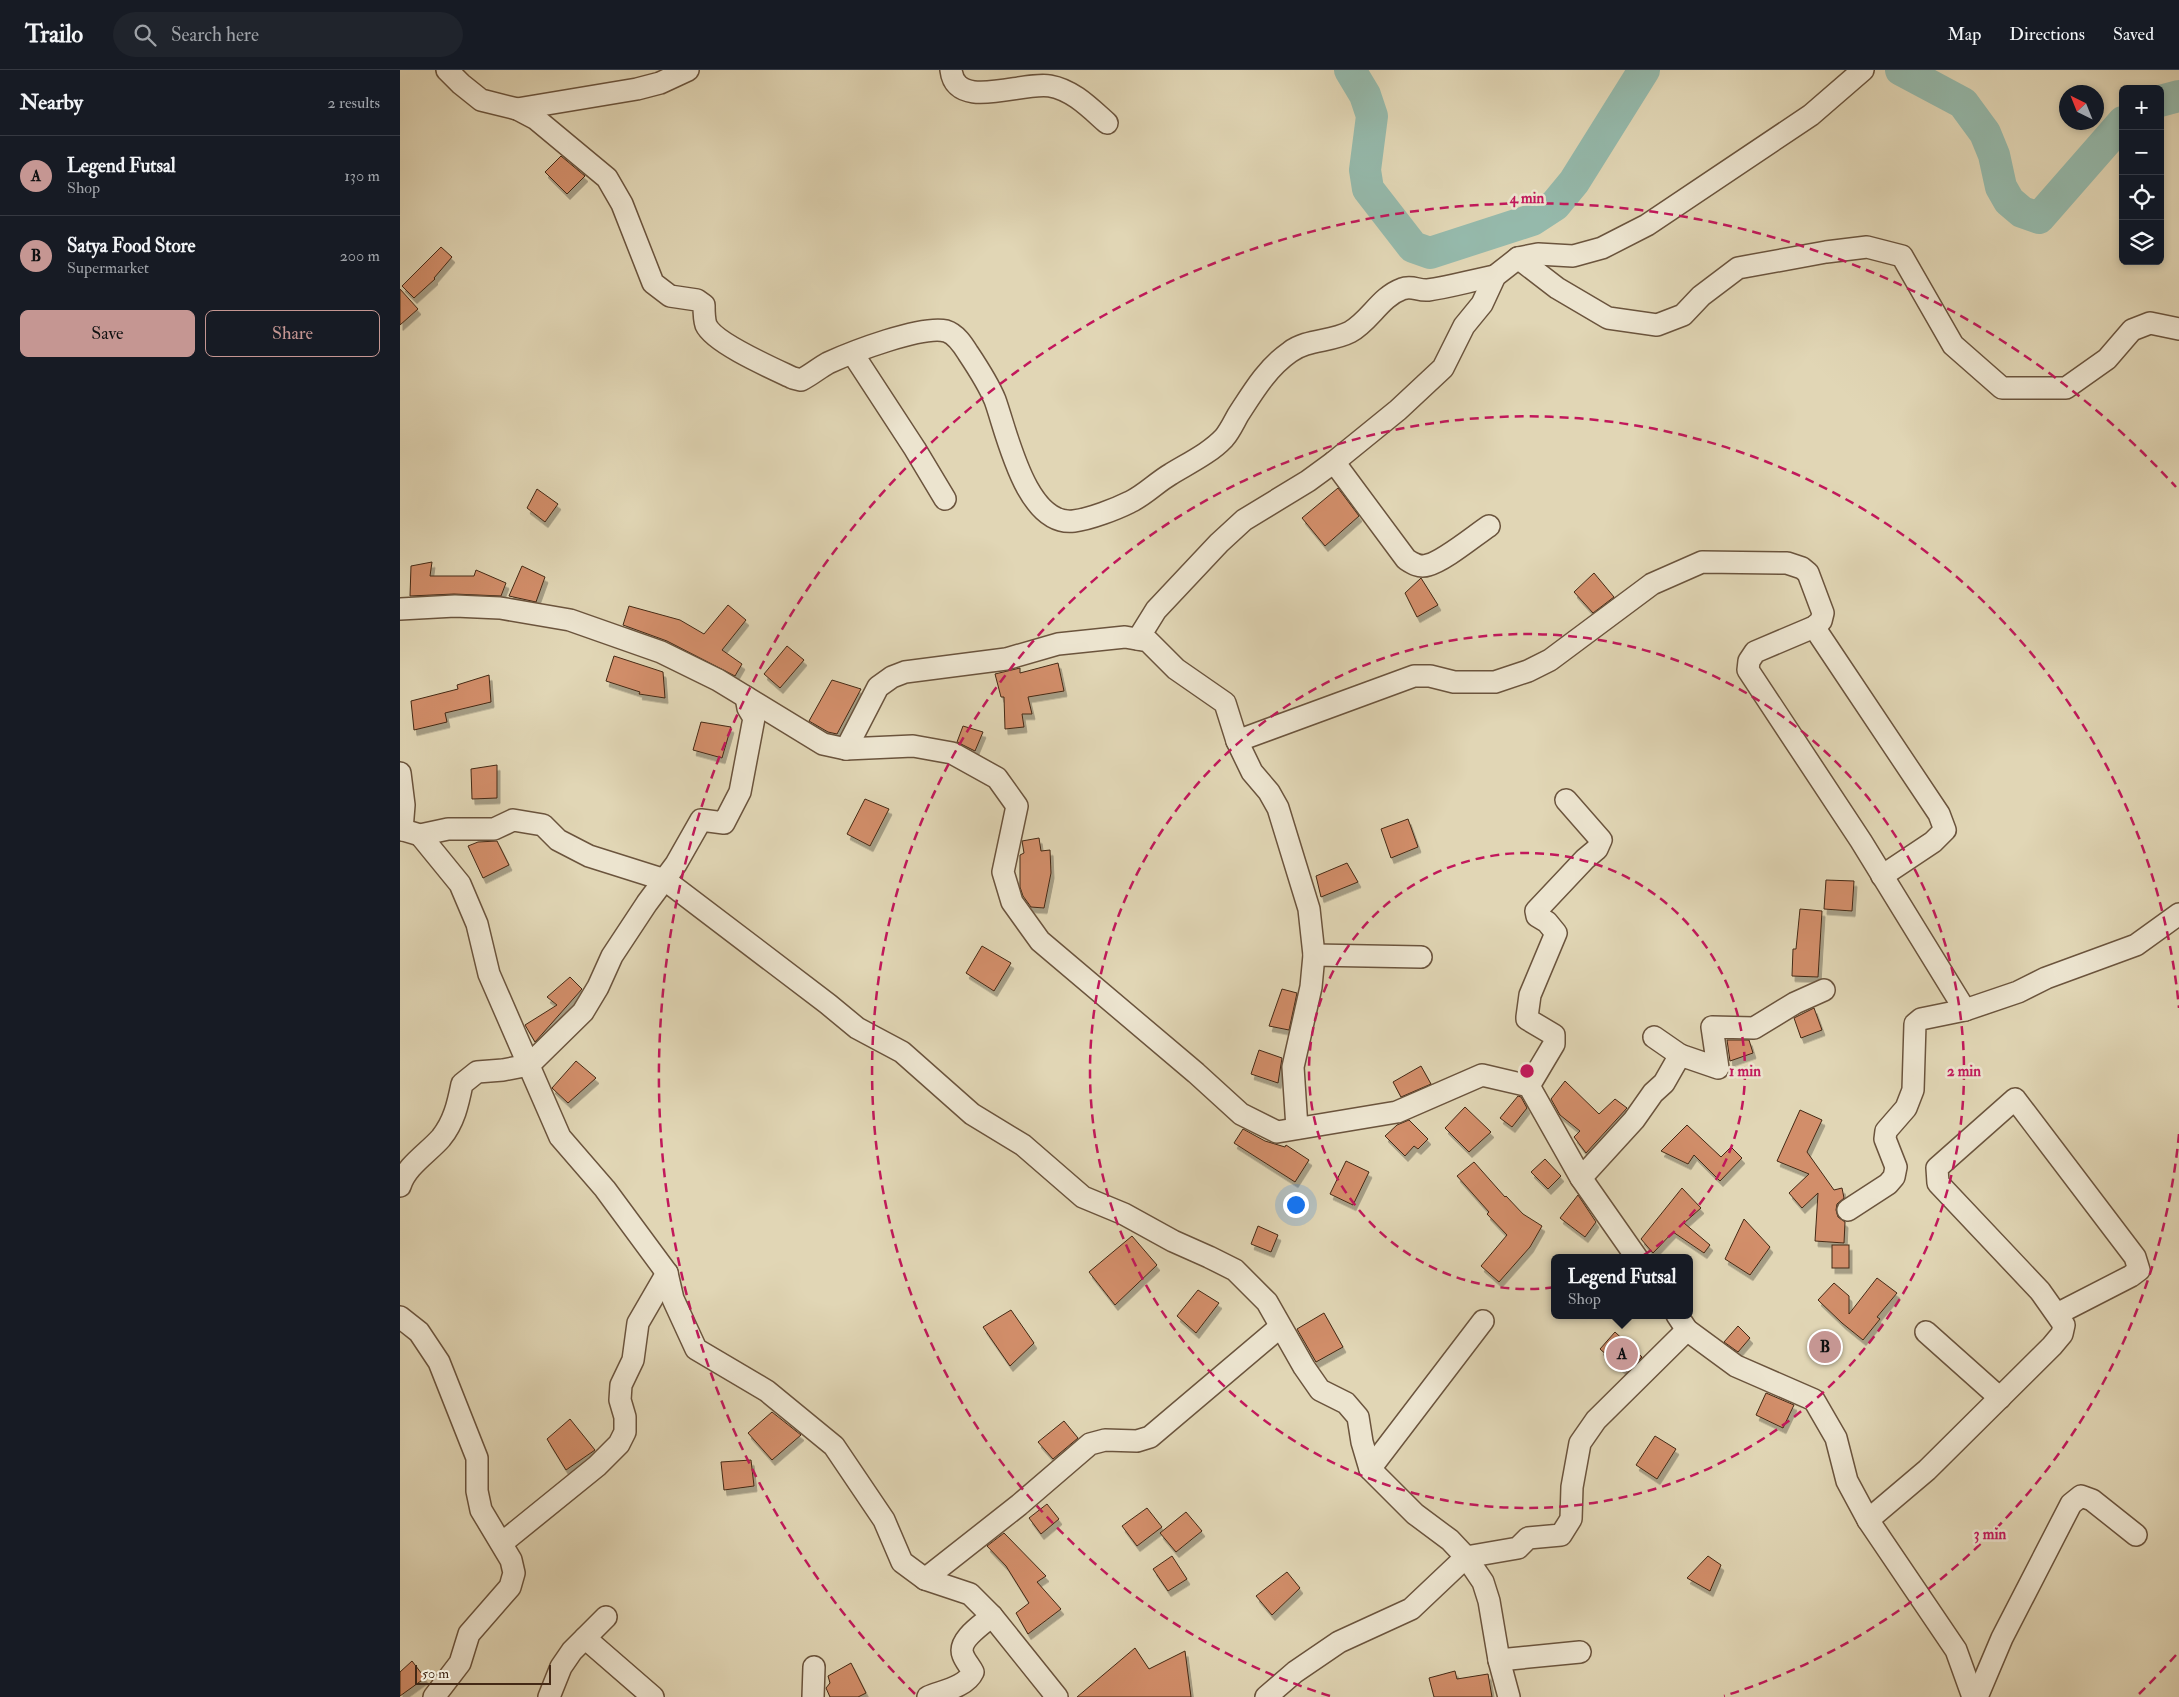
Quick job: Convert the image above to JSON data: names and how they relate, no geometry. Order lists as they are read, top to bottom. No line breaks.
{"scale_bar":"50 m","north":"top left","page":{"header":"Trailo","search":"Search here","nav":["Map","Directions","Saved"],"heading":["Nearby","2 results"],"map_buttons":["+","−"],"list":[{"mark":"A","name":"Legend Futsal","note":"Shop","value":"130 m"},{"mark":"B","name":"Satya Food Store","note":"Supermarket","value":"200 m"}],"buttons":["Save","Share"],"popup":["Legend Futsal","Shop"],"pins":["B","A"],"scale":"50 m"},"rings":["4 min","1 min","2 min","3 min"]}
